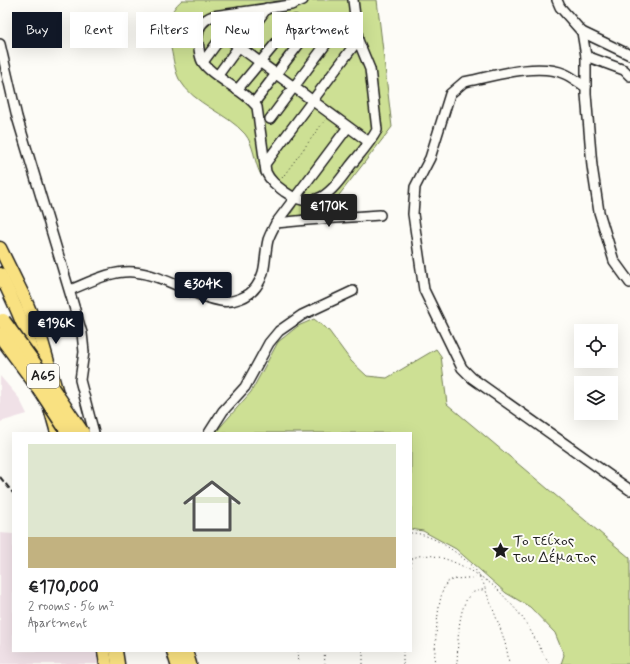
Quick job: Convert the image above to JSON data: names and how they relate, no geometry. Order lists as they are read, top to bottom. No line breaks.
{"streets":{"highway":["Α65"]},"places":{"place":["Το τείχος του Δέματος"]},"page":{"chip":["Buy","Rent","Filters","New","Apartment"],"price":["€170K","€304K","€196K"],"list":[{"name":"€170,000","note":"2 rooms · 56 m² · Apartment"}]}}
